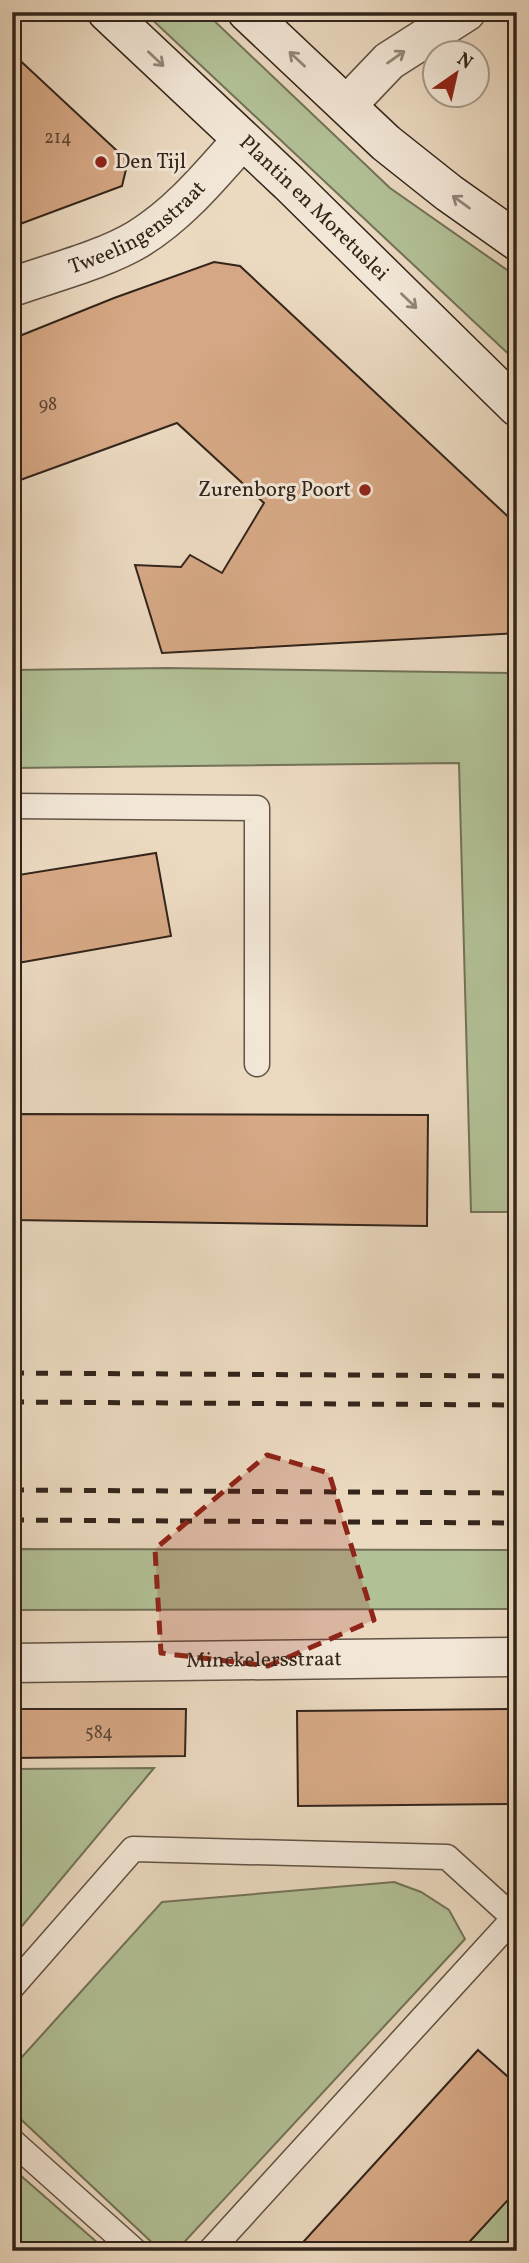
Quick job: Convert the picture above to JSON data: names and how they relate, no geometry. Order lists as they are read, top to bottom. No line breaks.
{"streets":{"street":["Plantin en Moretuslei","Tweelingenstraat","Minckelersstraat"]},"crossings":[["Plantin en Moretuslei","Tweelingenstraat"]],"places":["Den Tijl","Zurenborg Poort"],"house_numbers":["214","98","584"],"north":"top right"}
